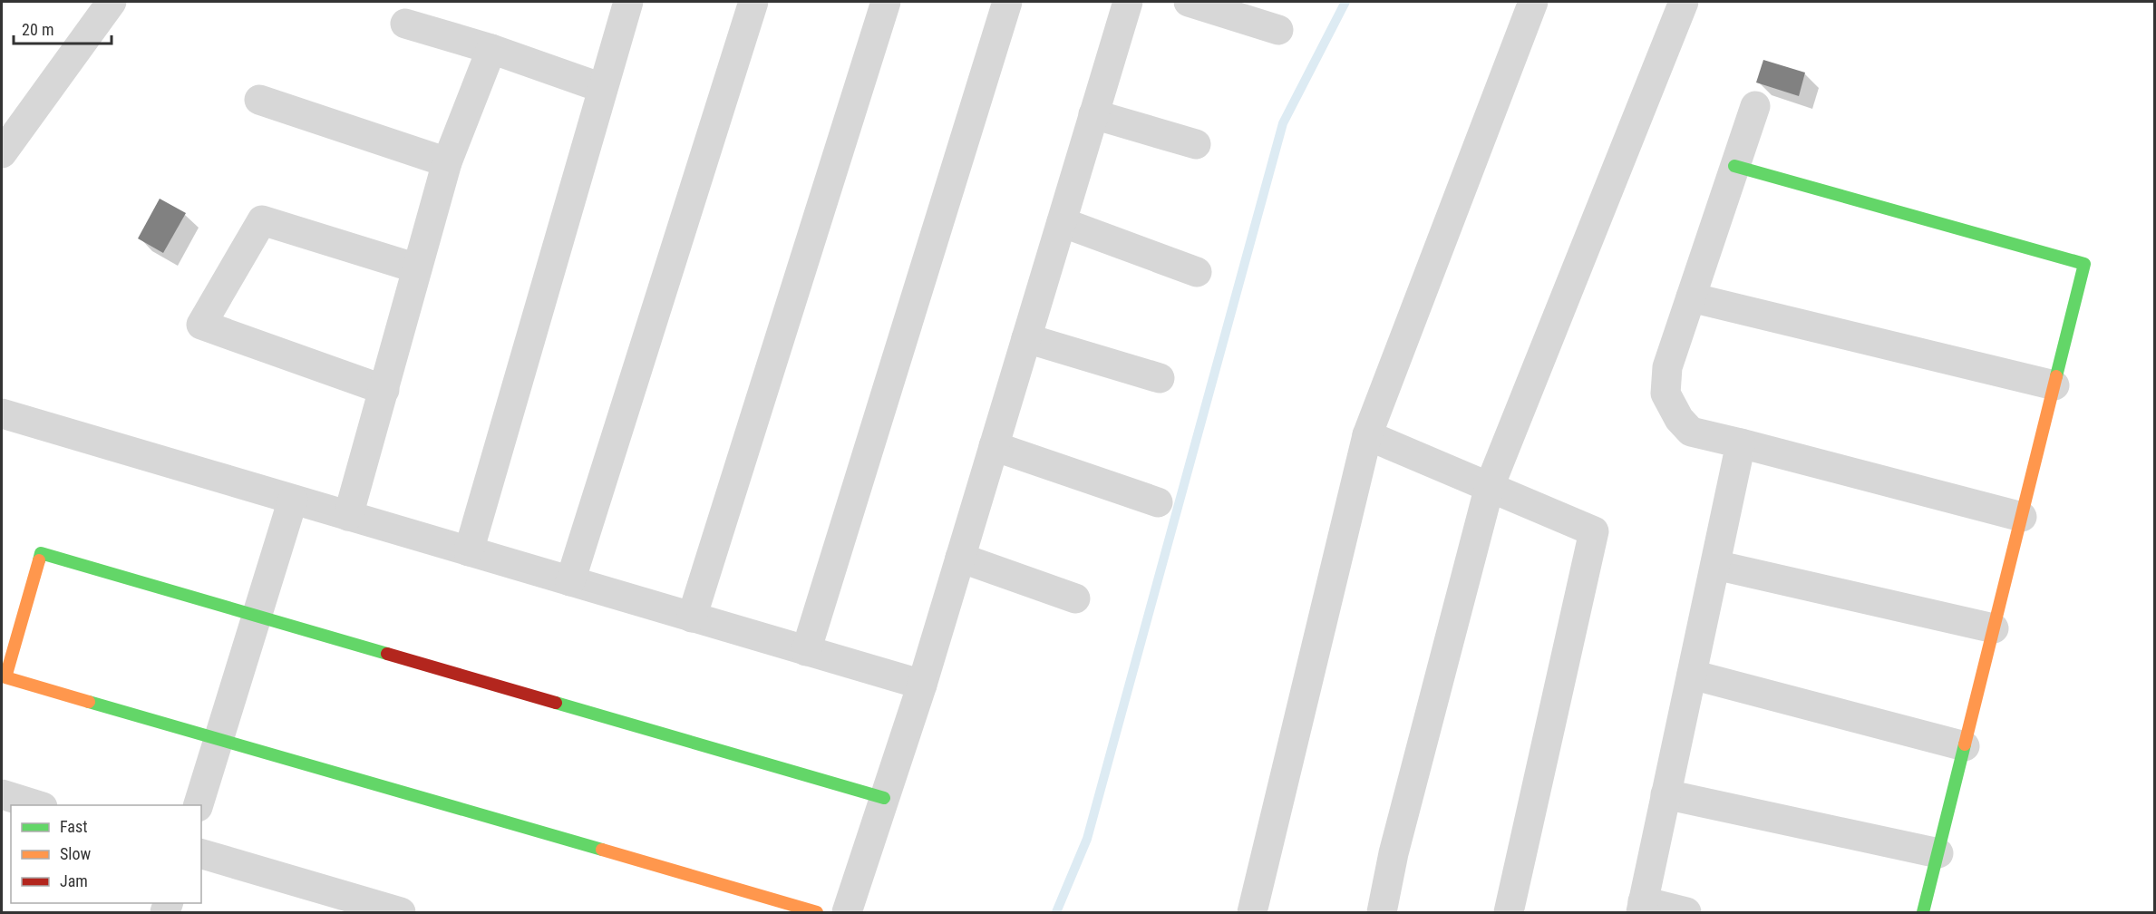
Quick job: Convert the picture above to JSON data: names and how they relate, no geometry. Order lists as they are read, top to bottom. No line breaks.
{"legend":["Fast","Slow","Jam"],"scale_bar":"20 m"}
